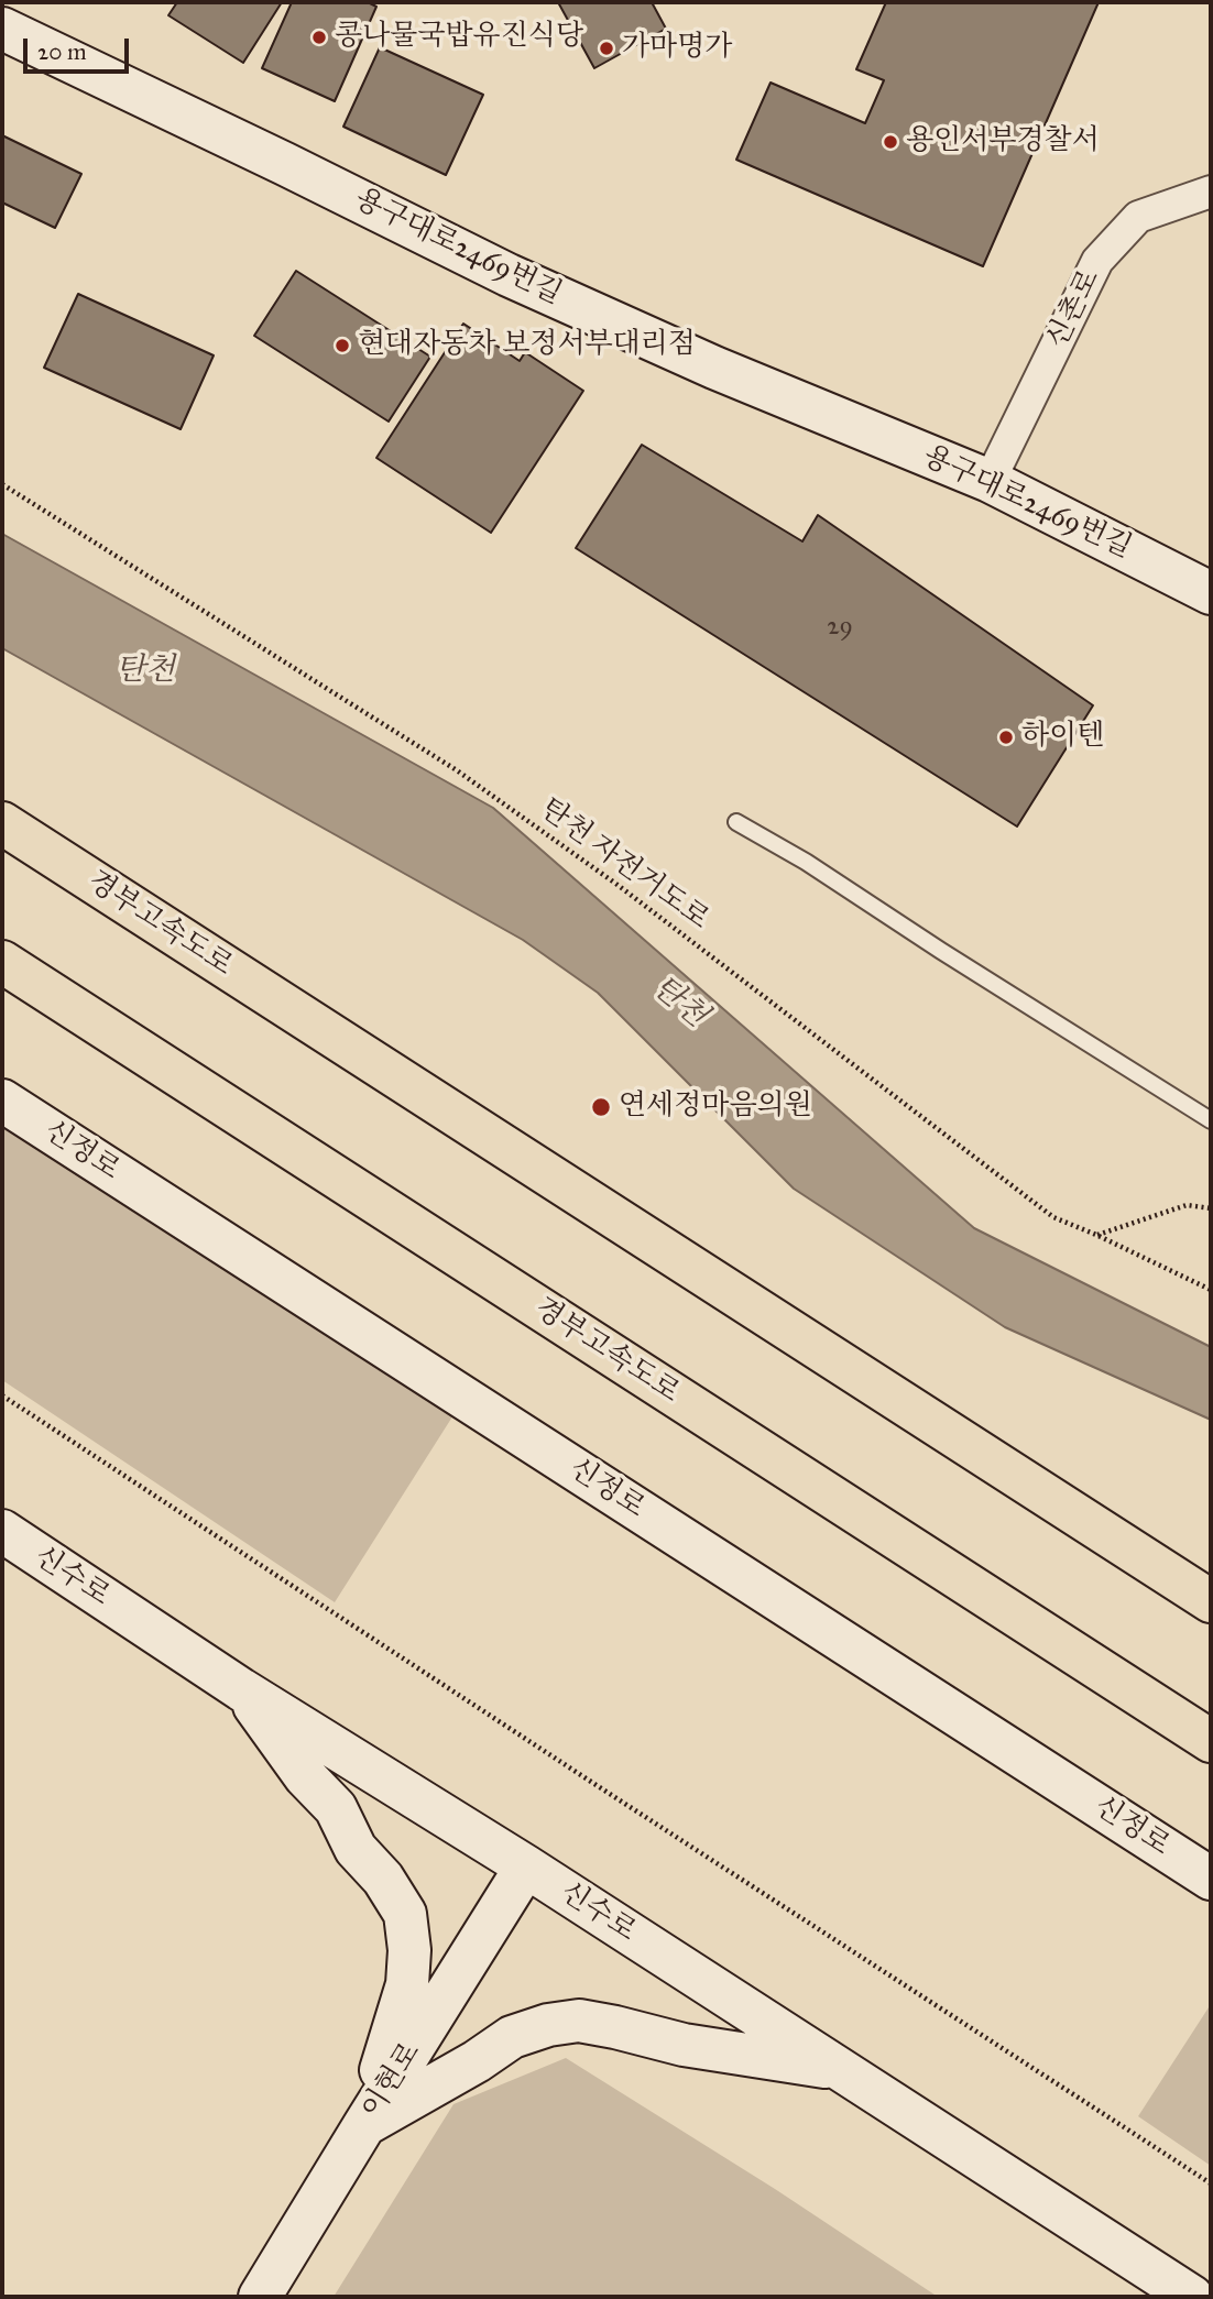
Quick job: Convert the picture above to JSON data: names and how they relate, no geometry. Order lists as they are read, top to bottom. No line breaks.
{"streets":{"highway":["경부고속도로"],"street":["용구대로2469번길","신촌로","신정로","신수로","이현로"],"path":["탄천 자전거도로"]},"crossings":[["용구대로2469번길","신촌로"],["신수로","이현로"]],"water":["탄천"],"places":["콩나물국밥유진식당","가마명가","용인서부경찰서","현대자동차 보정서부대리점","하이텐","연세정마음의원"],"house_numbers":["29"],"scale_bar":"20 m"}
